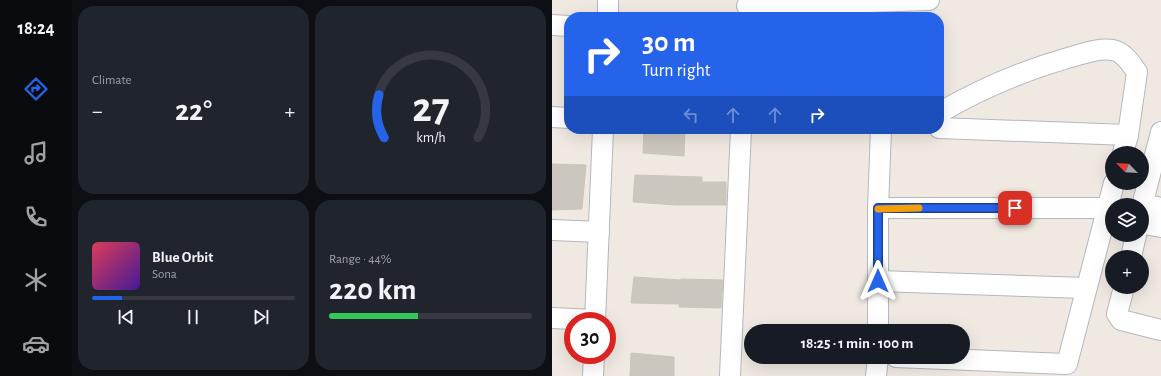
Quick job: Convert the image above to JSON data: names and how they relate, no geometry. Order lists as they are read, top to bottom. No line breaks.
{"north":"top left","page":{"tabs":"18:24","tile":["Climate",["Range · 44%","220 km"]],"turn":["30 m","Turn right"],"heat":["−","22°","+"],"map_buttons":"+","song":["Blue Orbit","Sona"],"limit":"30","trip":"18:25 · 1 min · 100 m","gauge":["27","km/h"]}}
